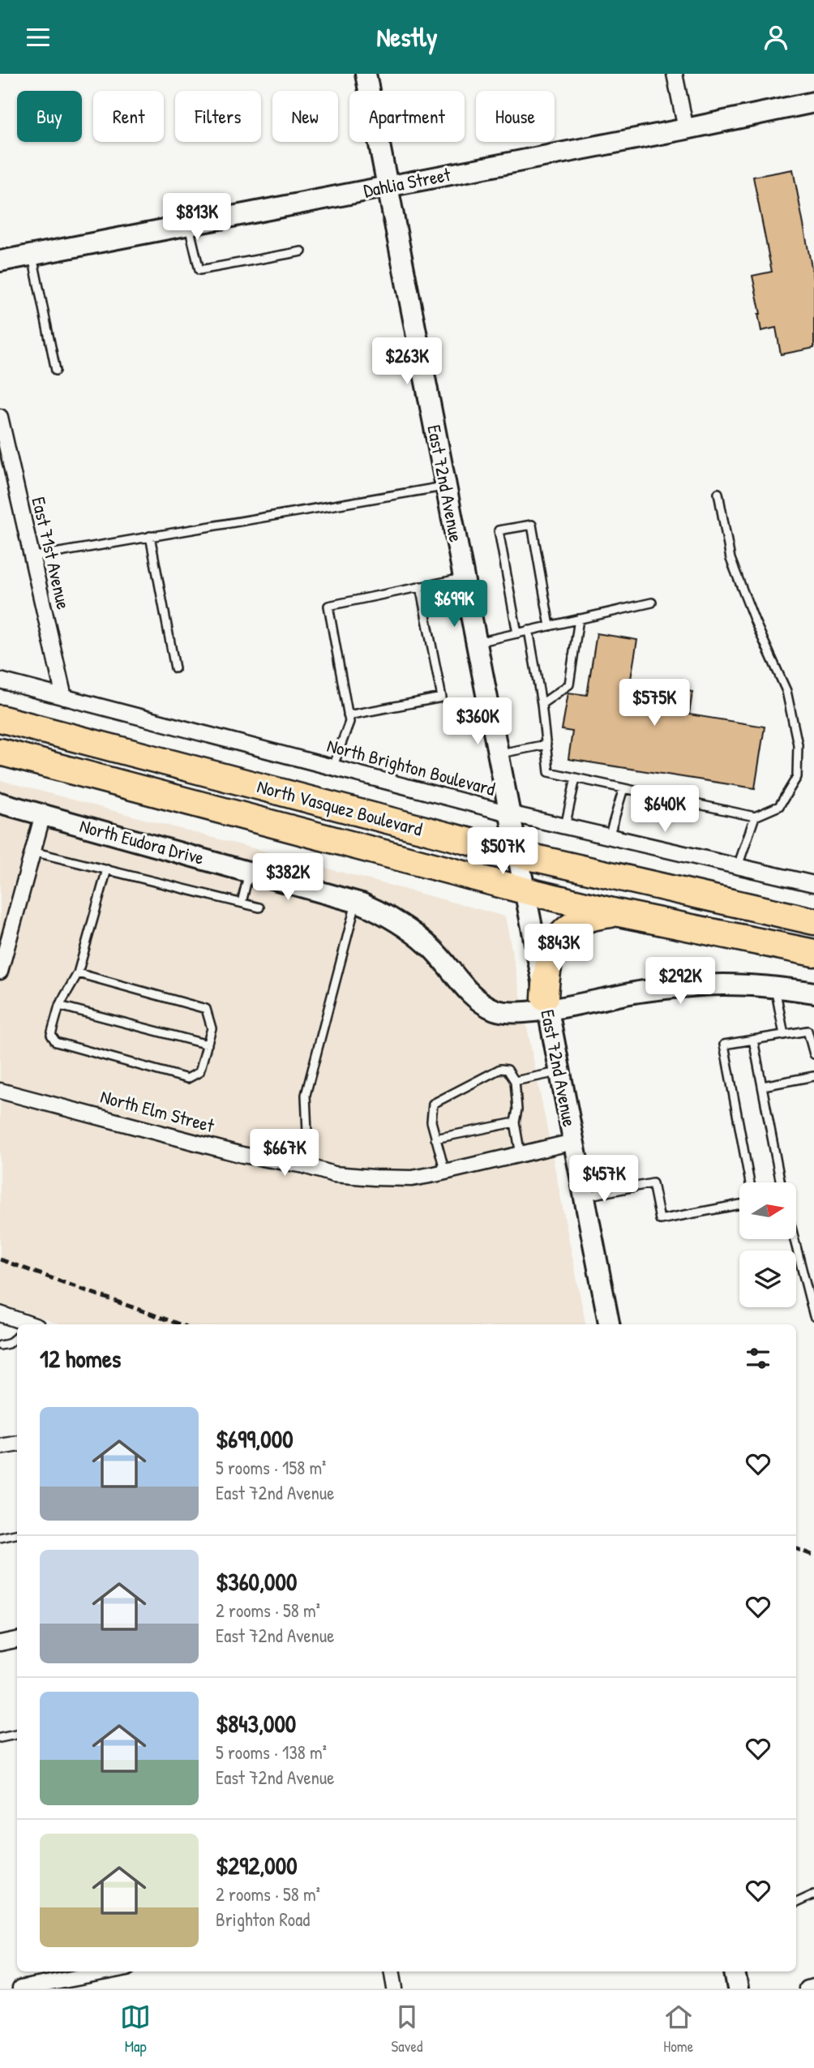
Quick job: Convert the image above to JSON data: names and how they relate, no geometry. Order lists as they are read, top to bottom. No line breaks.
{"streets":{"highway":["North Vasquez Boulevard"],"street":["Dahlia Street","East 72nd Avenue","East 71st Avenue","North Brighton Boulevard","North Eudora Drive","North Elm Street"]},"crossings":[["Dahlia Street","East 72nd Avenue"],["East 72nd Avenue","North Brighton Boulevard"],["East 72nd Avenue","North Vasquez Boulevard"],["East 72nd Avenue","North Eudora Drive"],["East 72nd Avenue","North Elm Street"],["East 71st Avenue","North Brighton Boulevard"]],"north":"right","page":{"header":"Nestly","chip":["Buy","Rent","Filters","New","Apartment","House"],"price":["$813K","$263K","$699K","$575K","$360K","$640K","$507K","$382K","$843K","$292K","$667K","$457K"],"heading":"12 homes","list":[{"name":"$699,000","note":"5 rooms · 158 m² · East 72nd Avenue"},{"name":"$360,000","note":"2 rooms · 58 m² · East 72nd Avenue"},{"name":"$843,000","note":"5 rooms · 138 m² · East 72nd Avenue"},{"name":"$292,000","note":"2 rooms · 58 m² · Brighton Road"}],"tabs":["Map","Saved","Home"]}}
